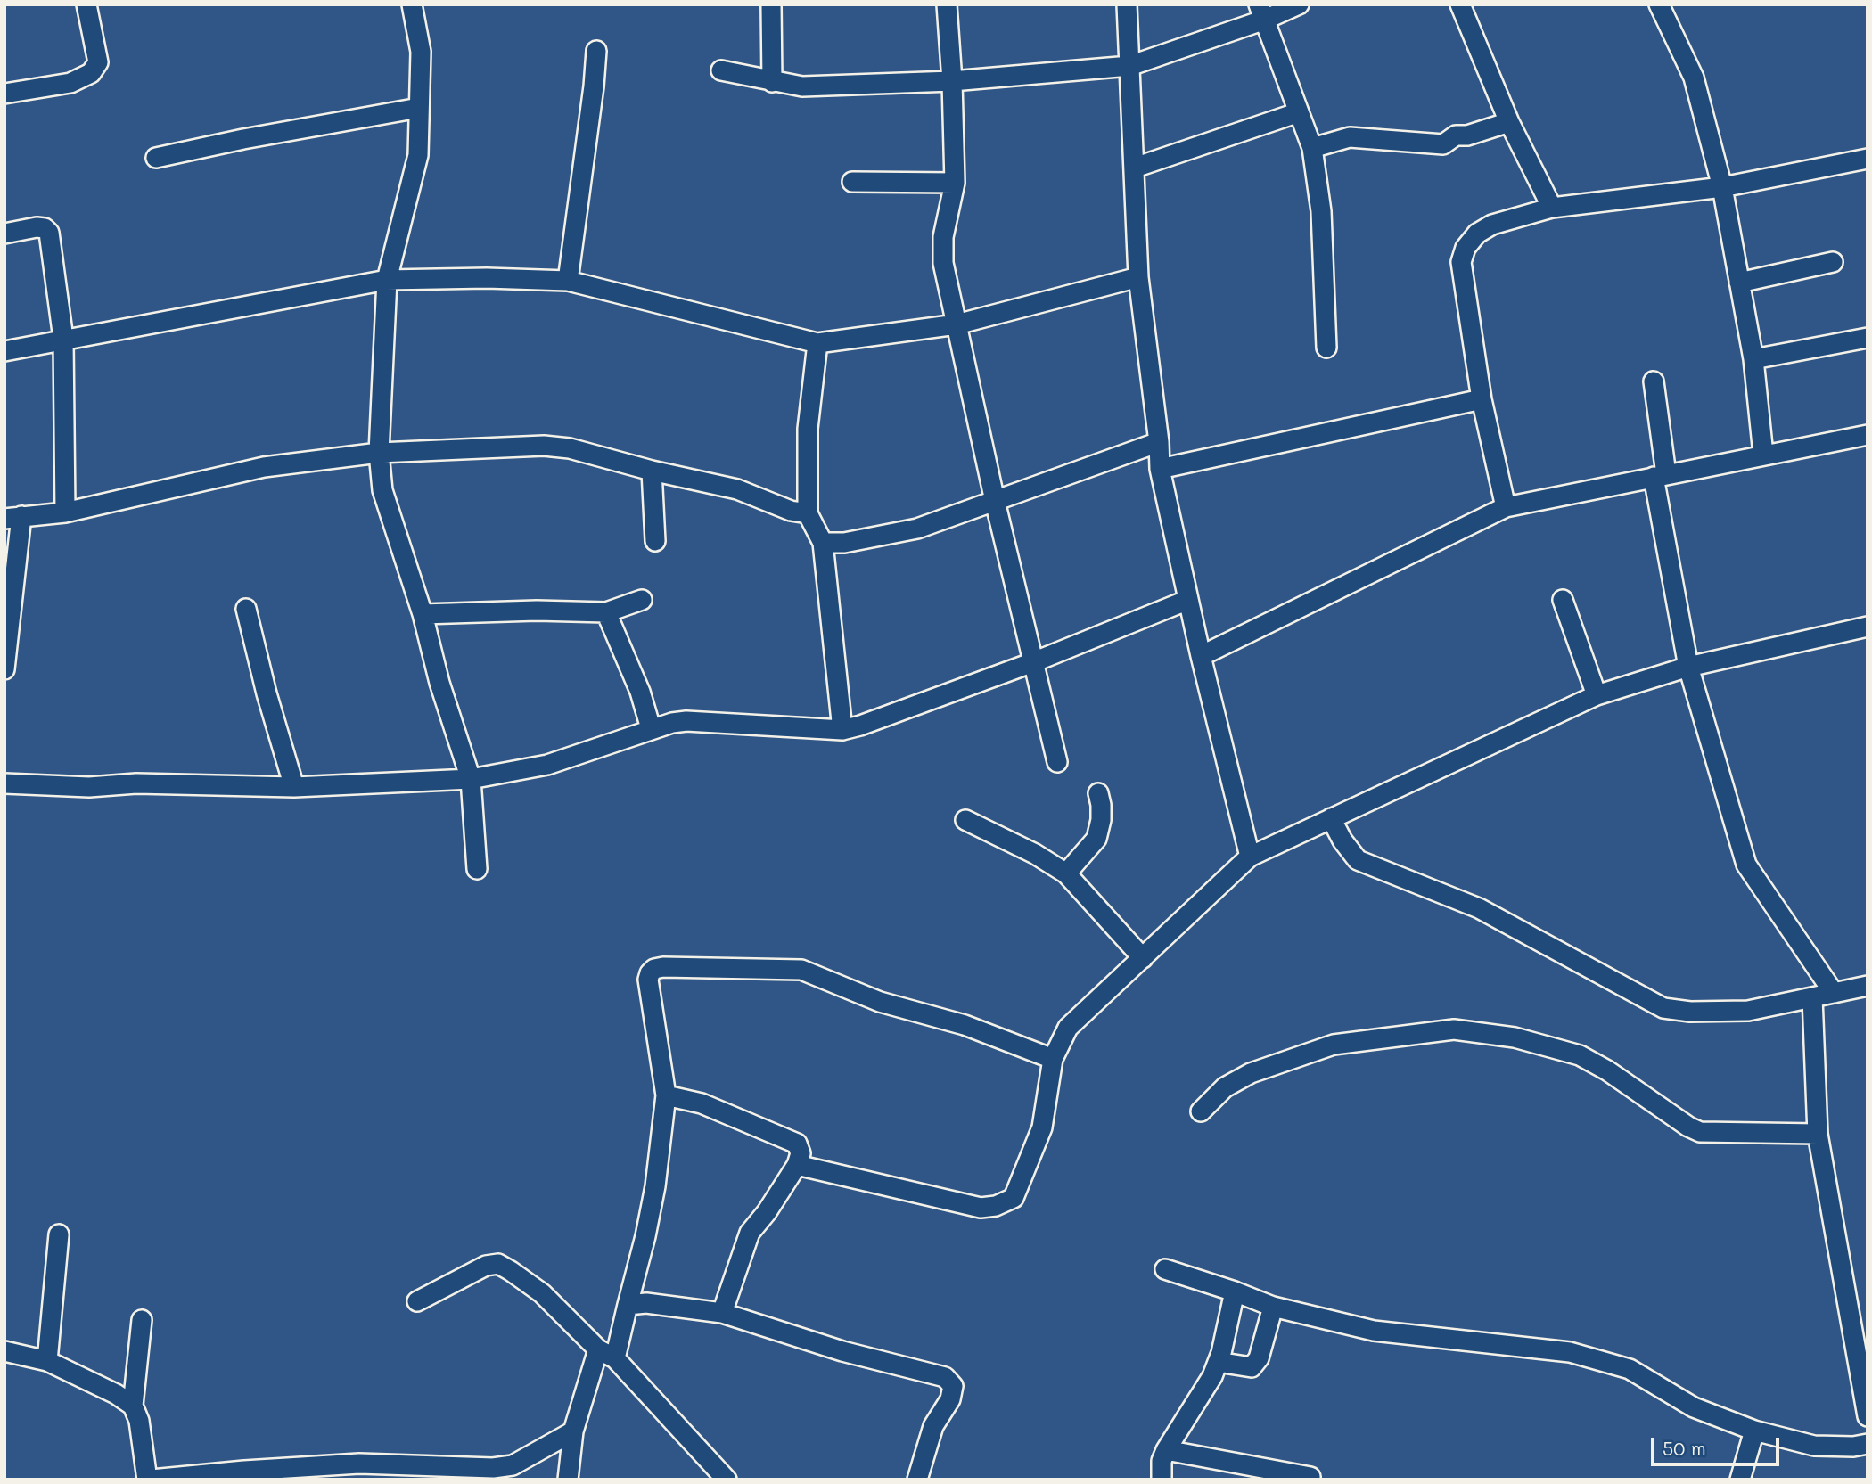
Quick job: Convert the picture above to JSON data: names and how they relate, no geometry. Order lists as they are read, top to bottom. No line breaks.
{"scale_bar":"50 m"}
